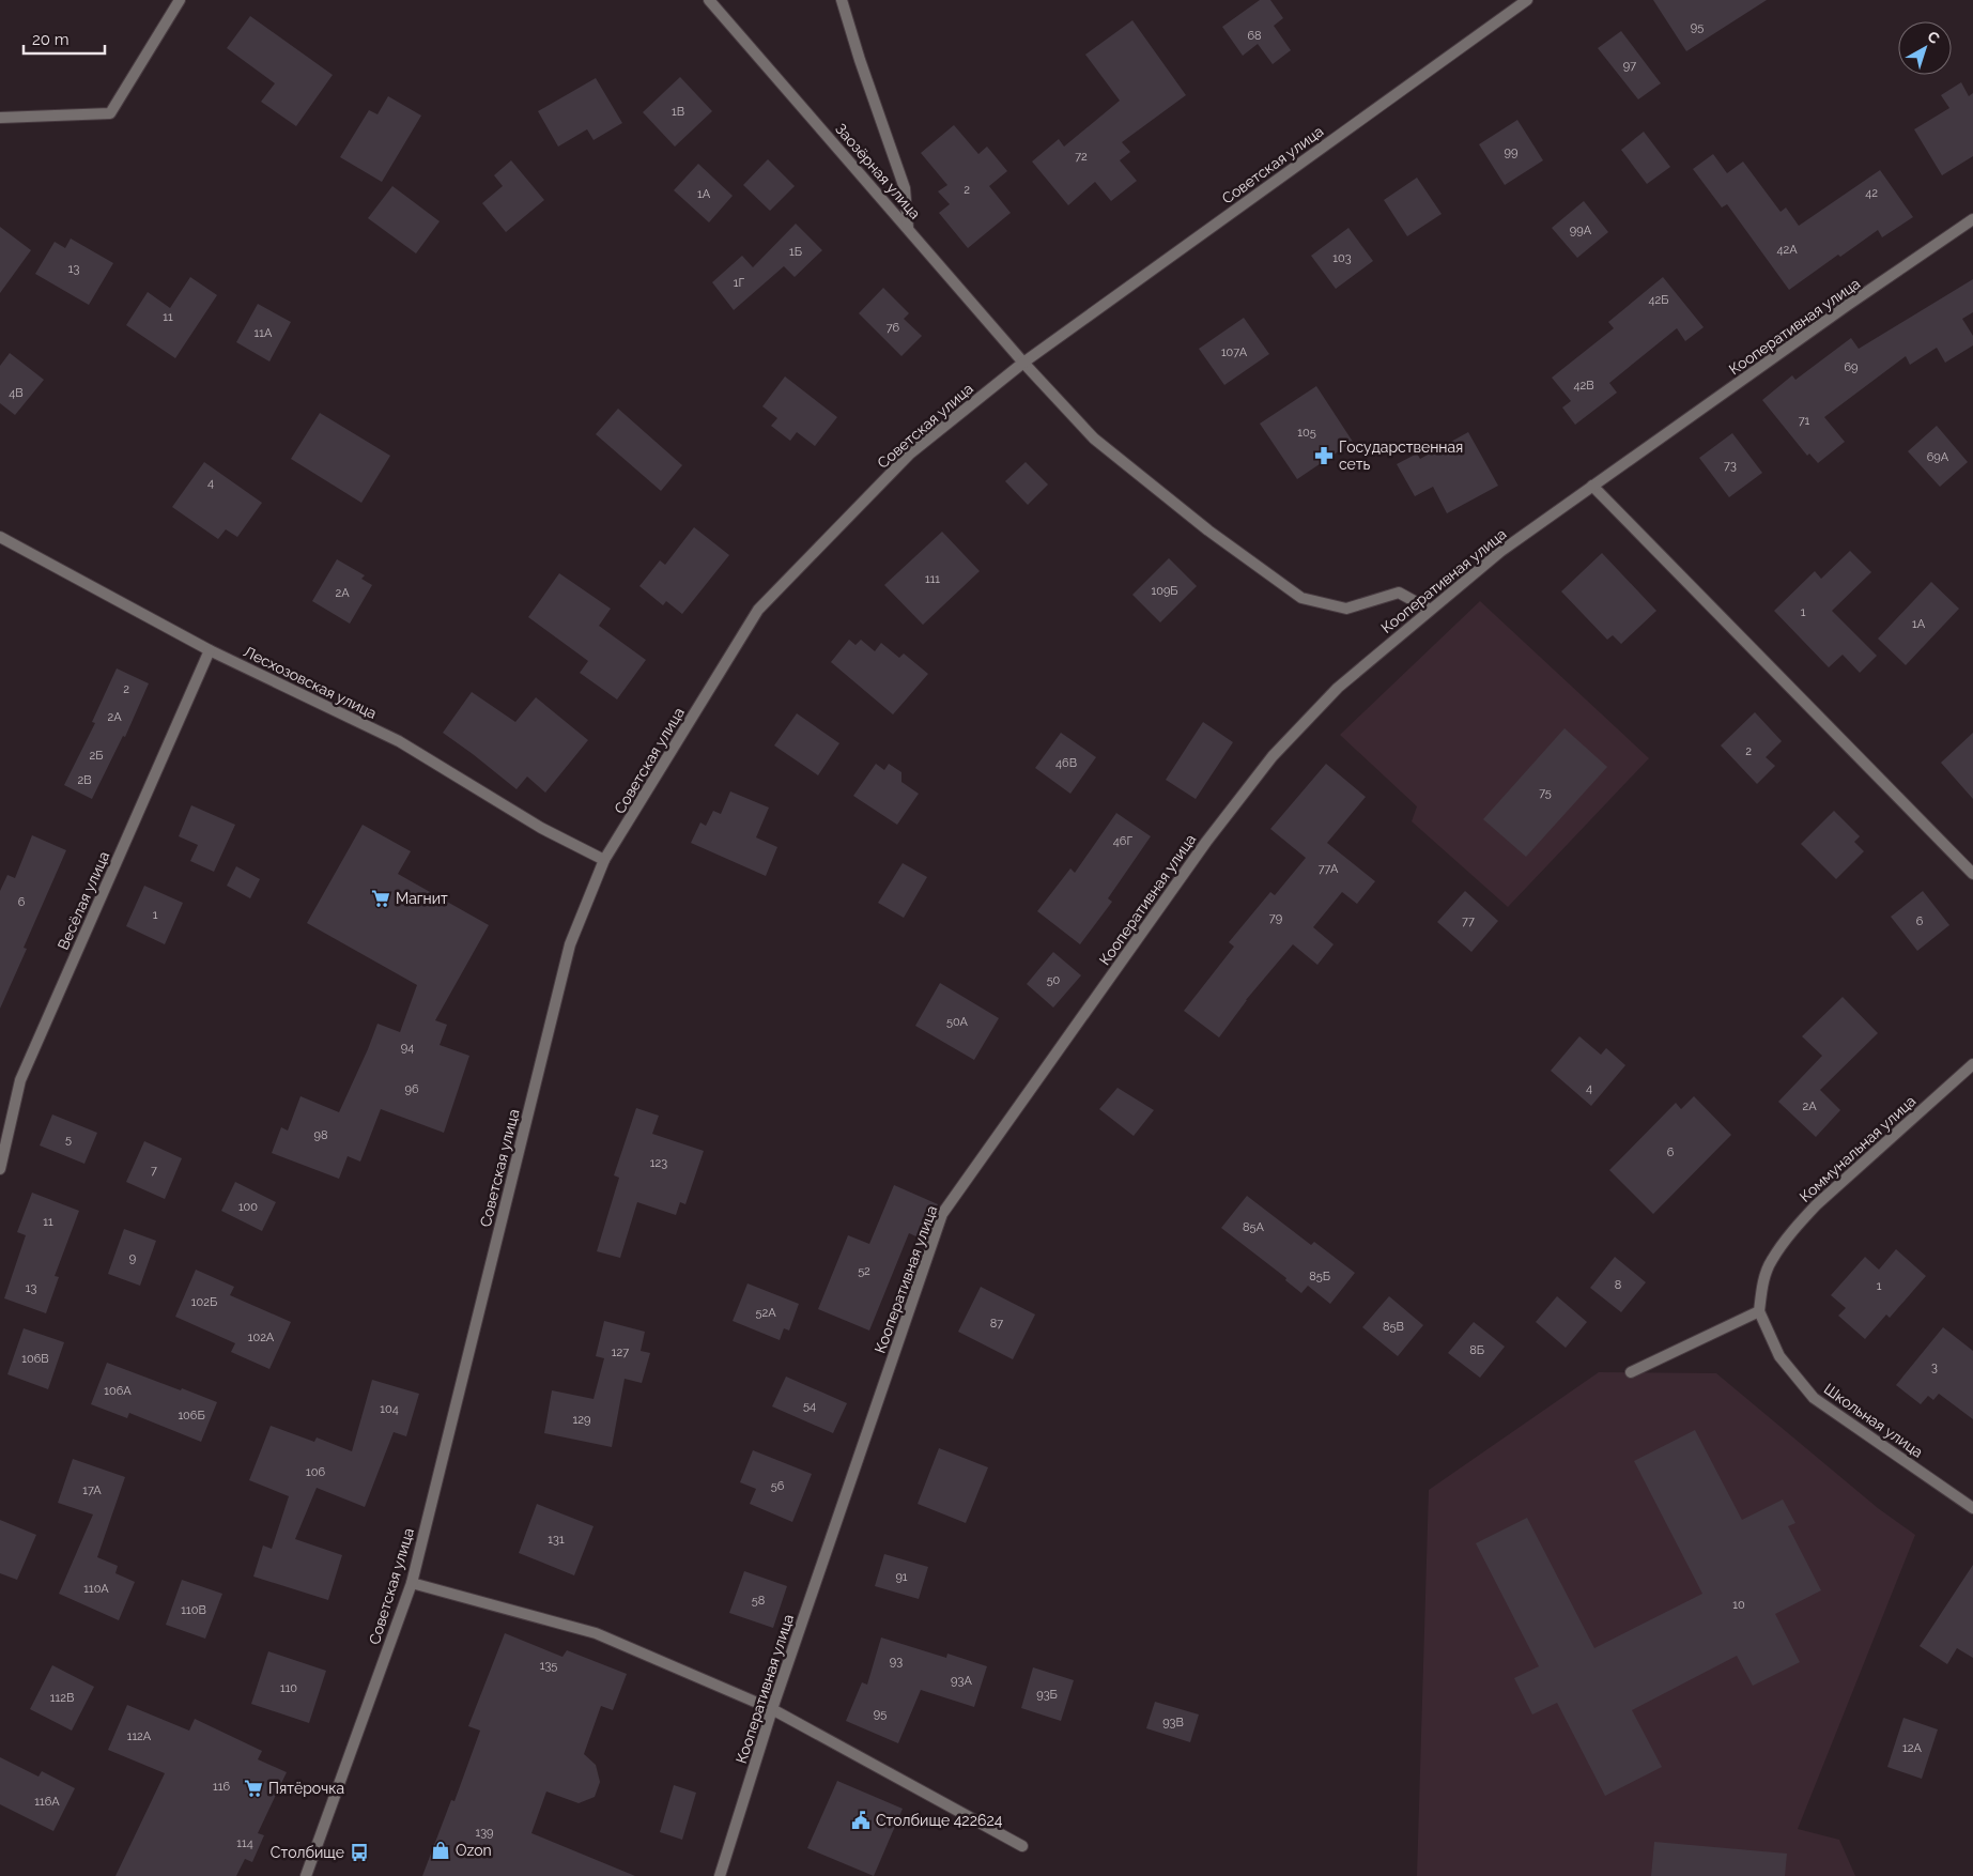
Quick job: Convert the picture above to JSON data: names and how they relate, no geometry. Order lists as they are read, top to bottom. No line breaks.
{"streets":{"street":["Советская улица","Заозёрная улица","Кооперативная улица","Лесхозовская улица","Весёлая улица","Коммунальная улица","Школьная улица"]},"crossings":[["Советская улица","Заозёрная улица"],["Советская улица","Лесхозовская улица"],["Заозёрная улица","Кооперативная улица"],["Лесхозовская улица","Весёлая улица"],["Коммунальная улица","Школьная улица"]],"places":{"pharmacy":["Государственная сеть"],"supermarket":["Магнит","Пятёрочка"],"public building":["Столбище 422624"],"shop":["Ozon"],"bus stop":["Столбище"]},"house_numbers":["95","68","97","1В","99","72","2","42","1А","99А","42А","1Б","103","13","1Г","42Б","11","76","11А","107А","69","42В","4В","71","105","69А","73","4","111","109Б","2А","1","1А","2","2А","2","2Б","46В","2В","75","46Г","77А","6","1","79","77","6","50","50А","94","4","96","2А","98","5","6","123","7","100","11","85А","9","52","85Б","8","1","13","102Б","52А","87","85В","102А","8Б","127","106В","3","106А","54","104","106Б","129","106","56","17А","131","91","110А","58","10","110В","93","135","93А","110","93Б","112В","95","93В","112А","12А","116","116А","139","114"],"scale_bar":"20 m","north":"top right"}
